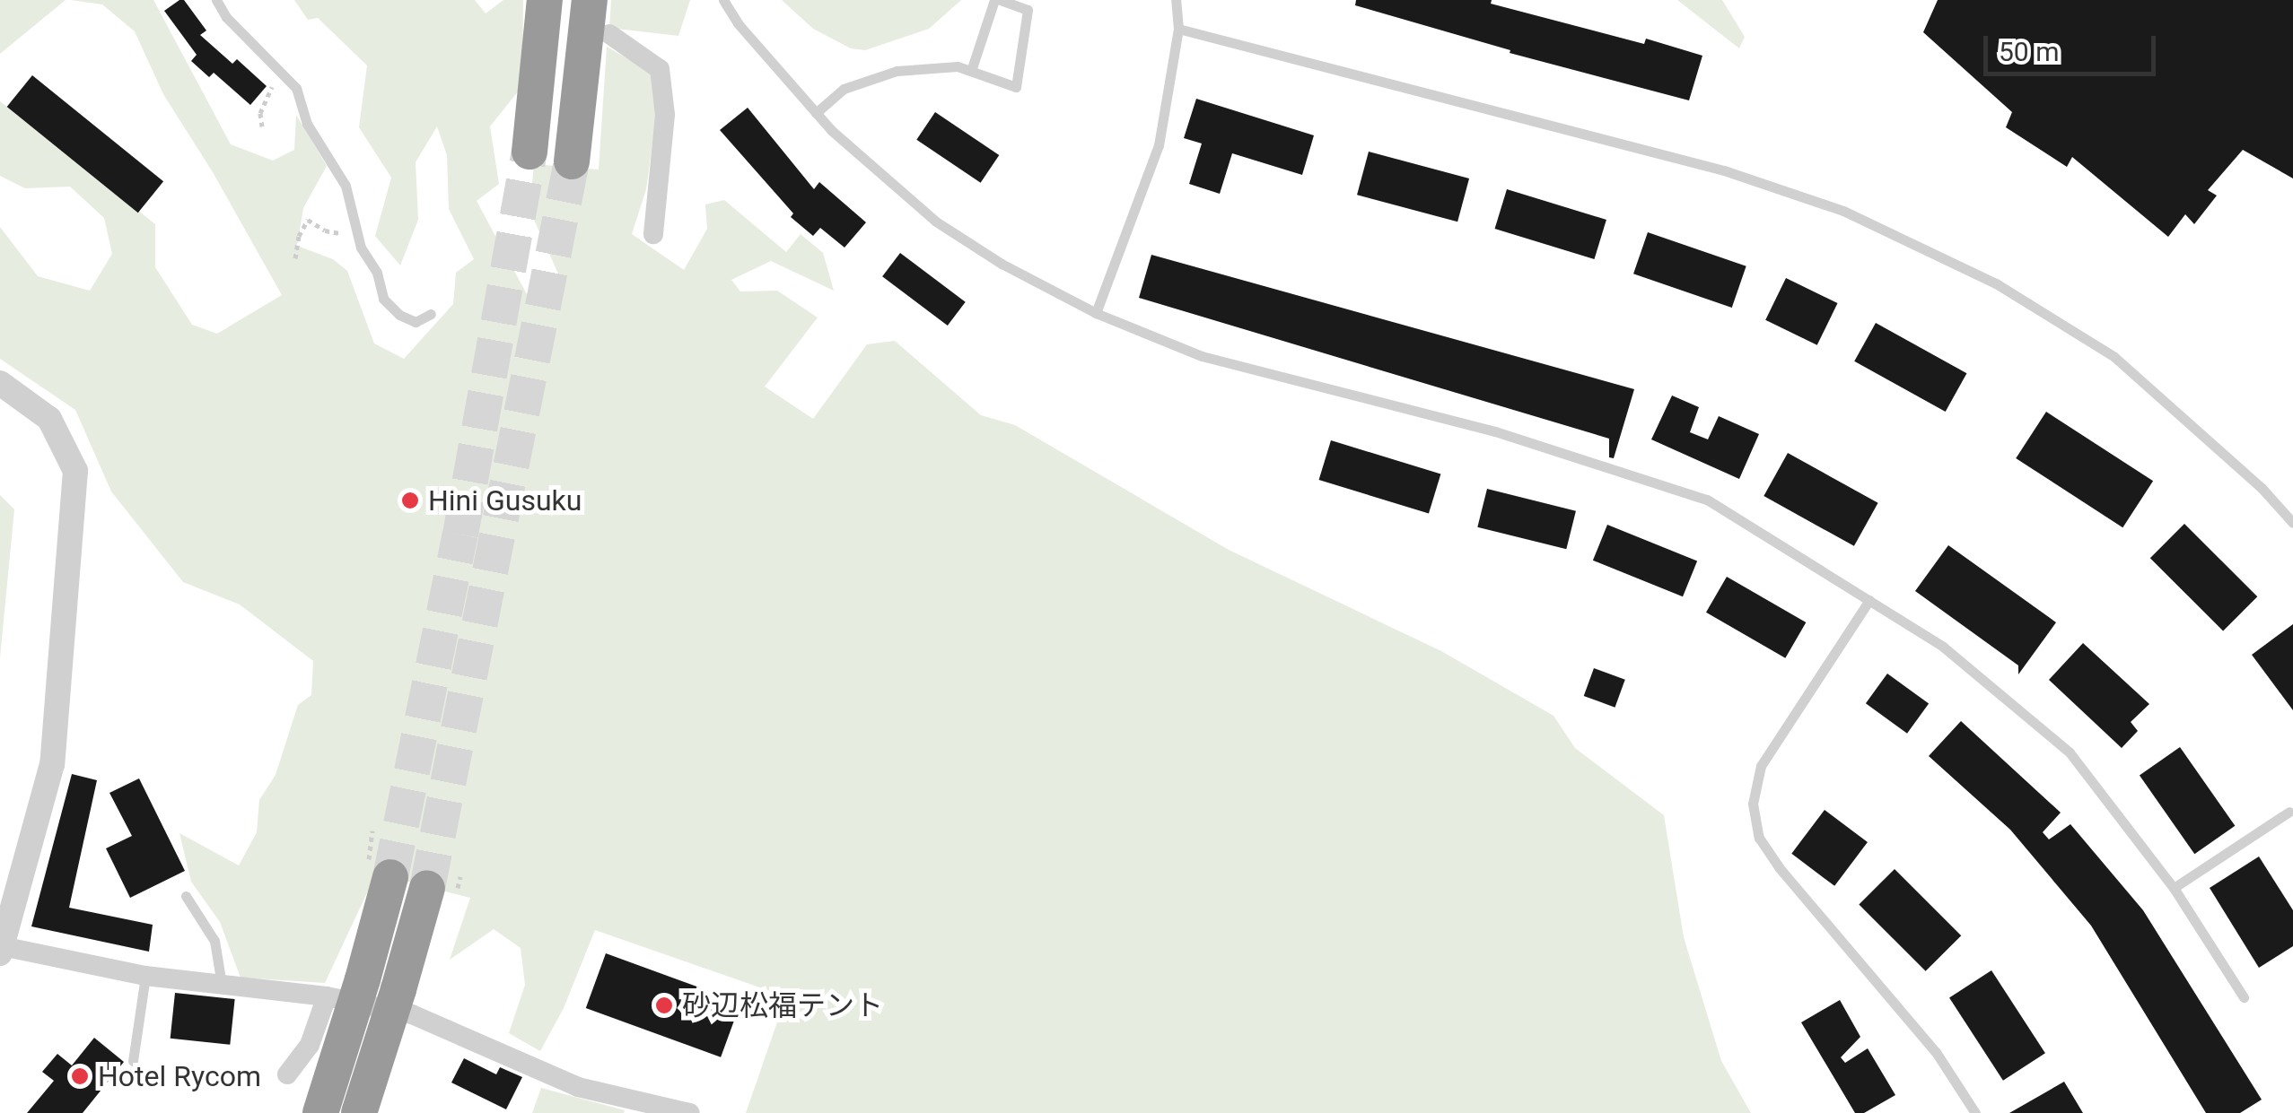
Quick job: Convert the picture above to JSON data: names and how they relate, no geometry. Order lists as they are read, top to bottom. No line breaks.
{"places":["Hini Gusuku","砂辺松福テント","Hotel Rycom"],"scale_bar":"50 m"}
